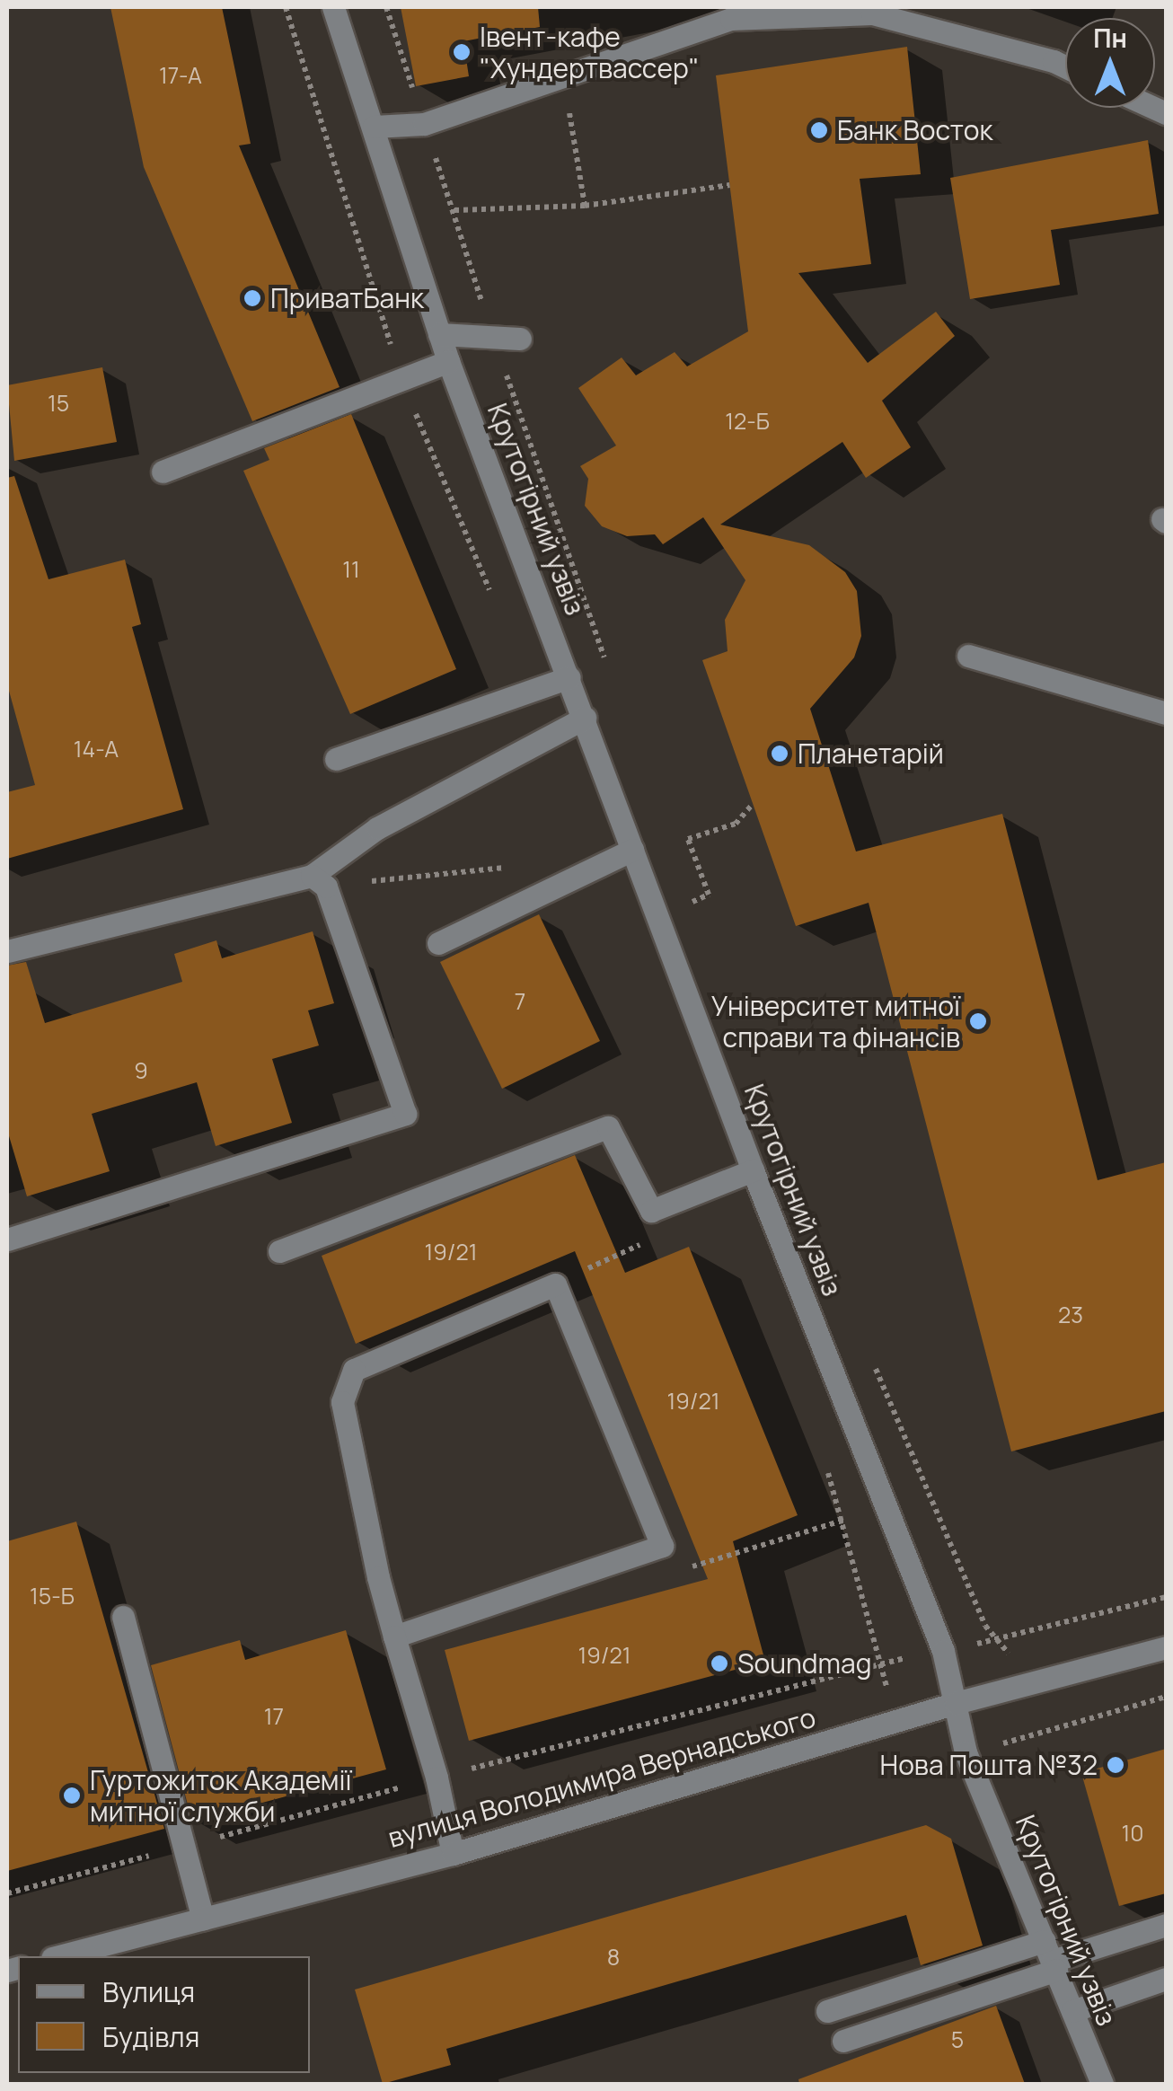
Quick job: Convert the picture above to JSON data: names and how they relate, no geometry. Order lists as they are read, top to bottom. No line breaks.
{"streets":{"street":["Крутогірний узвіз","вулиця Володимира Вернадського"]},"crossings":[["Крутогірний узвіз","вулиця Володимира Вернадського"]],"places":["Івент-кафе \"Хундертвассер\"","Банк Восток","ПриватБанк","Планетарій","Університет митної справи та фінансів","Soundmag","Нова Пошта №32","Гуртожиток Академії митної служби"],"house_numbers":["17-А","15","12-Б","11","14-А","7","9","19/21","23","19/21","15-Б","19/21","17","10","8","5"],"legend":["Вулиця","Будівля"],"north":"top"}
